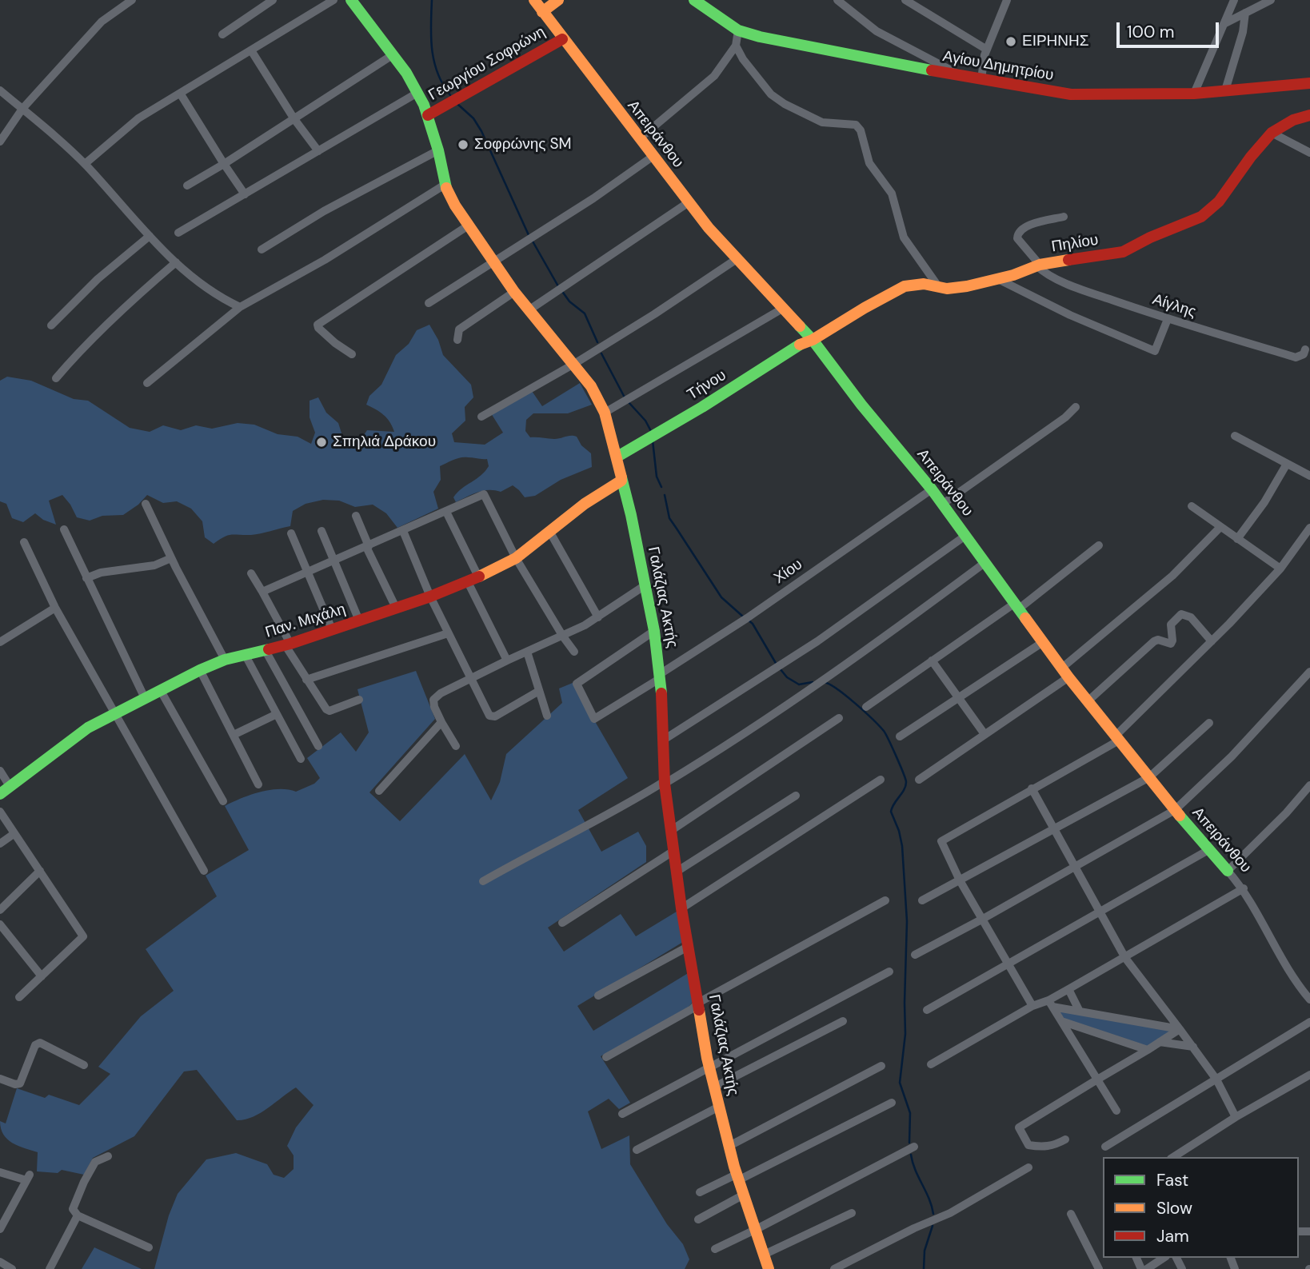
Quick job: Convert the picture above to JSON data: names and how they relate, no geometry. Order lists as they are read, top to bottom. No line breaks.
{"streets":{"street":["Γεωργίου Σοφρώνη","Αγίου Δημητρίου","Απειράνθου","Πηλίου","Αίγλης","Τήνου","Χίου","Γαλάζιας Ακτής","Παν. Μιχάλη"]},"crossings":[["Γεωργίου Σοφρώνη","Απειράνθου"],["Γεωργίου Σοφρώνη","Γαλάζιας Ακτής"],["Απειράνθου","Πηλίου"],["Απειράνθου","Τήνου"],["Απειράνθου","Χίου"],["Πηλίου","Αίγλης"],["Πηλίου","Τήνου"],["Τήνου","Γαλάζιας Ακτής"],["Χίου","Γαλάζιας Ακτής"],["Γαλάζιας Ακτής","Παν. Μιχάλη"]],"places":["ΕΙΡΗΝΗΣ","Σοφρώνης SM","Σπηλιά Δράκου"],"legend":["Fast","Slow","Jam"],"scale_bar":"100 m"}
